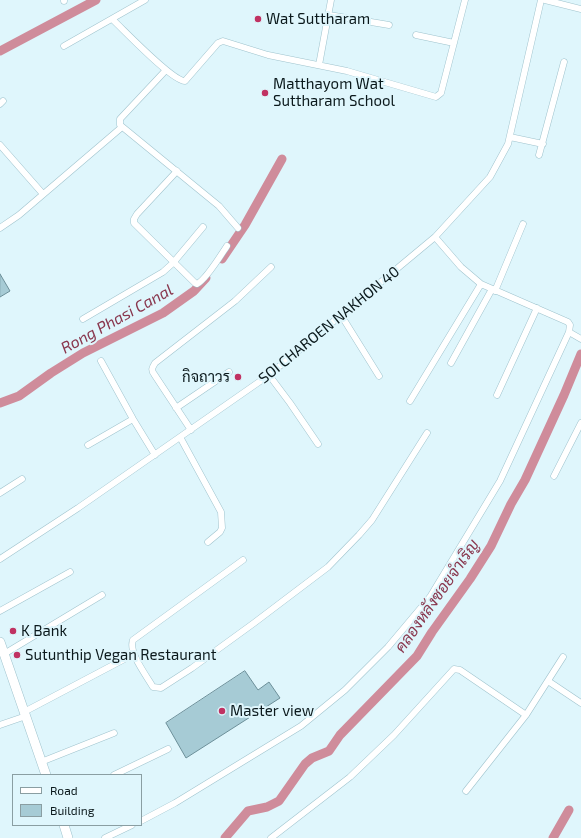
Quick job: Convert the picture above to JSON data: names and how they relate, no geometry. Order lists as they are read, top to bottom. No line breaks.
{"streets":{"street":["SOI CHAROEN NAKHON 40"]},"water":["Rong Phasi Canal","คลองหลังซอยจำเริญ"],"places":["Wat Suttharam","Matthayom Wat Suttharam School","กิจถาวร","K Bank","Sutunthip Vegan Restaurant","Master view"],"legend":["Road","Building"]}
